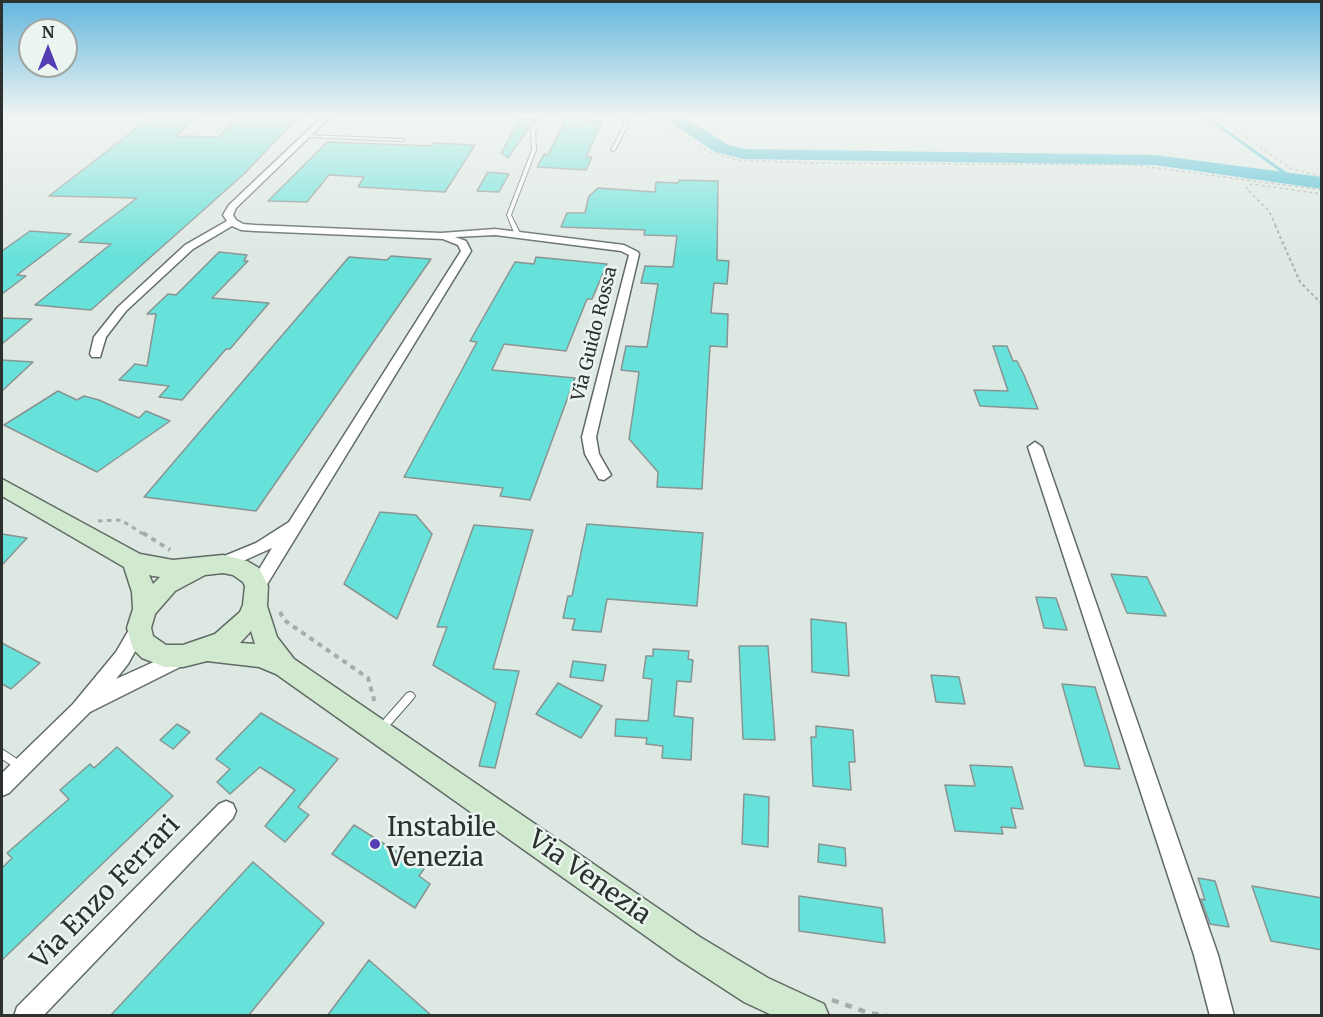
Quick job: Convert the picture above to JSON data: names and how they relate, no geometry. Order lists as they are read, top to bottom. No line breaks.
{"streets":{"main road":["Via Venezia"],"street":["Via Guido Rossa","Via Enzo Ferrari"]},"places":["Instabile Venezia"],"north":"top"}
